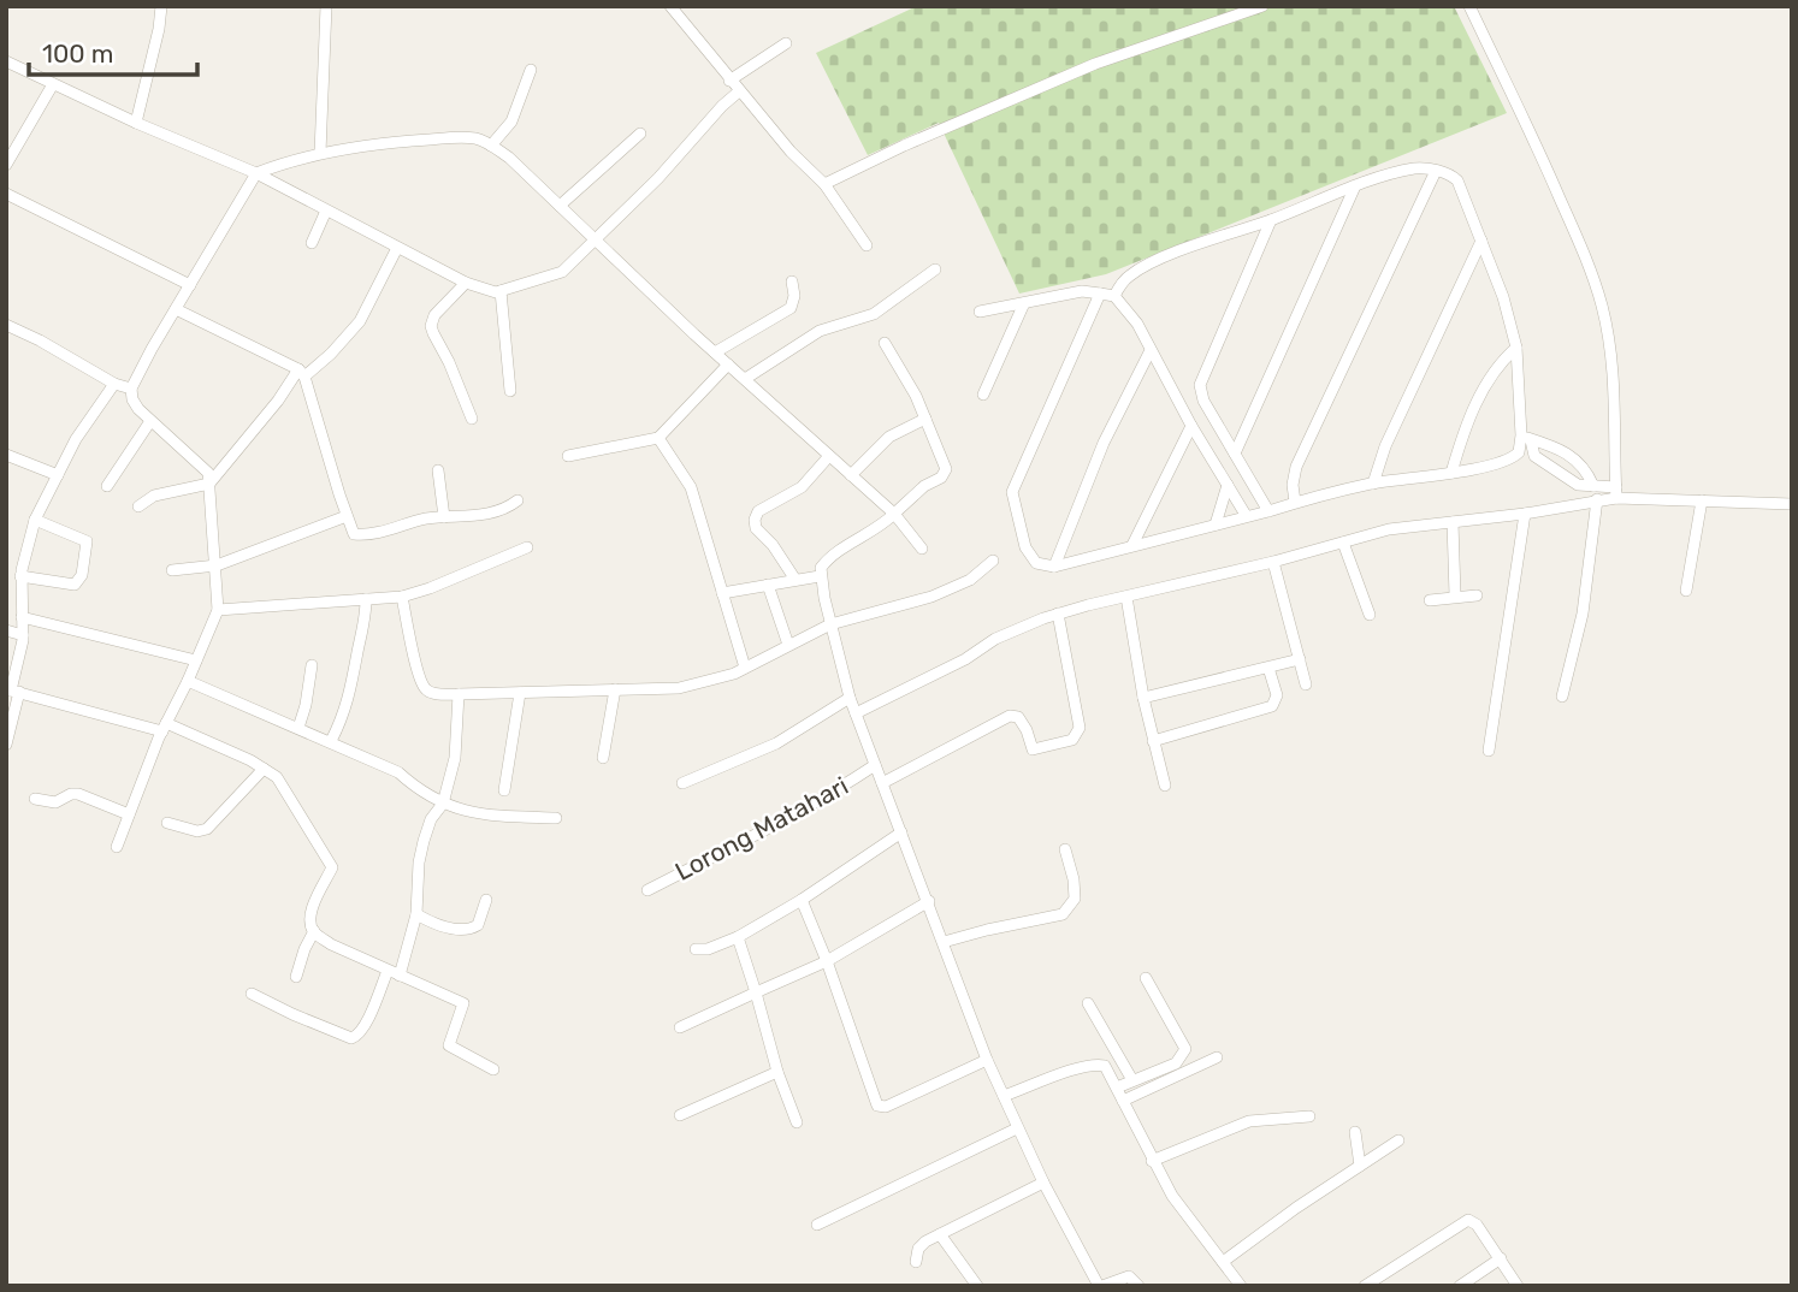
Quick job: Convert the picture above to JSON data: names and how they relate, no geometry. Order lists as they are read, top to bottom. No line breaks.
{"streets":{"street":["Lorong Matahari"]},"scale_bar":"100 m"}
